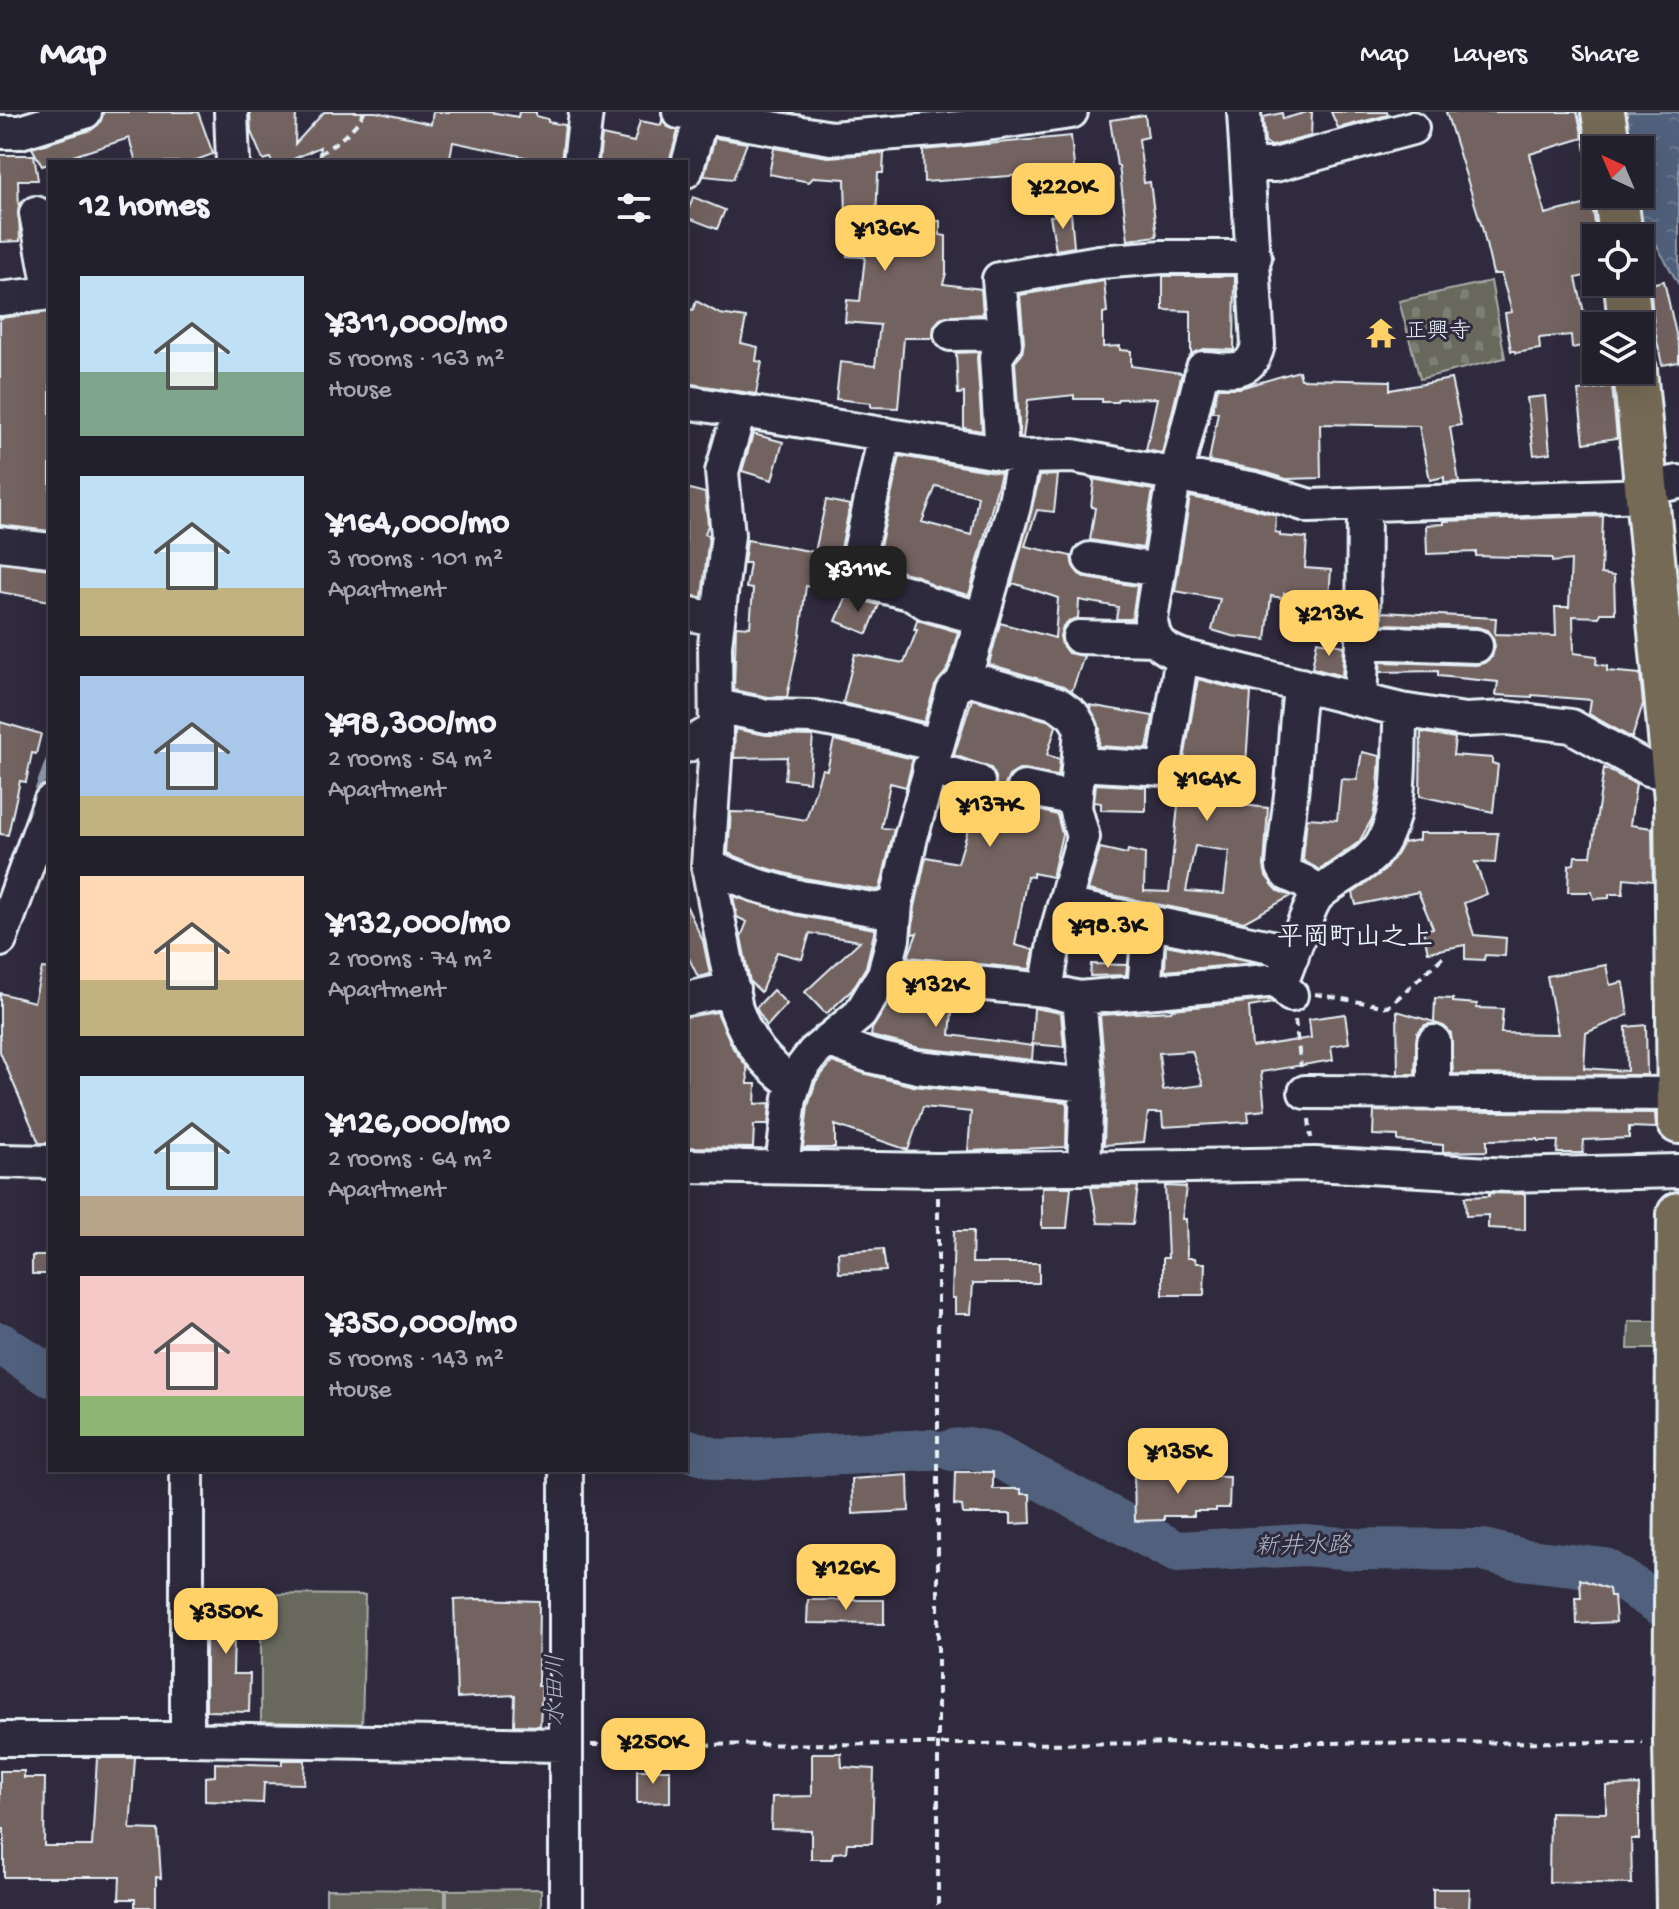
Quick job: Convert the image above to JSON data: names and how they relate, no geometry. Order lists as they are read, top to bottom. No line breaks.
{"districts":["平岡町山之上"],"water":["新井水路","水田川"],"places":{"temple":["正興寺"]},"north":"top left","page":{"header":"Map","nav":["Map","Layers","Share"],"heading":"12 homes","price":["¥220K","¥136K","¥311K","¥213K","¥164K","¥137K","¥98.3K","¥132K","¥135K","¥126K","¥350K","¥250K"],"list":[{"name":"¥311,000/mo","note":"5 rooms · 163 m² · House"},{"name":"¥164,000/mo","note":"3 rooms · 101 m² · Apartment"},{"name":"¥98,300/mo","note":"2 rooms · 54 m² · Apartment"},{"name":"¥132,000/mo","note":"2 rooms · 74 m² · Apartment"},{"name":"¥126,000/mo","note":"2 rooms · 64 m² · Apartment"},{"name":"¥350,000/mo","note":"5 rooms · 143 m² · House"}]}}
